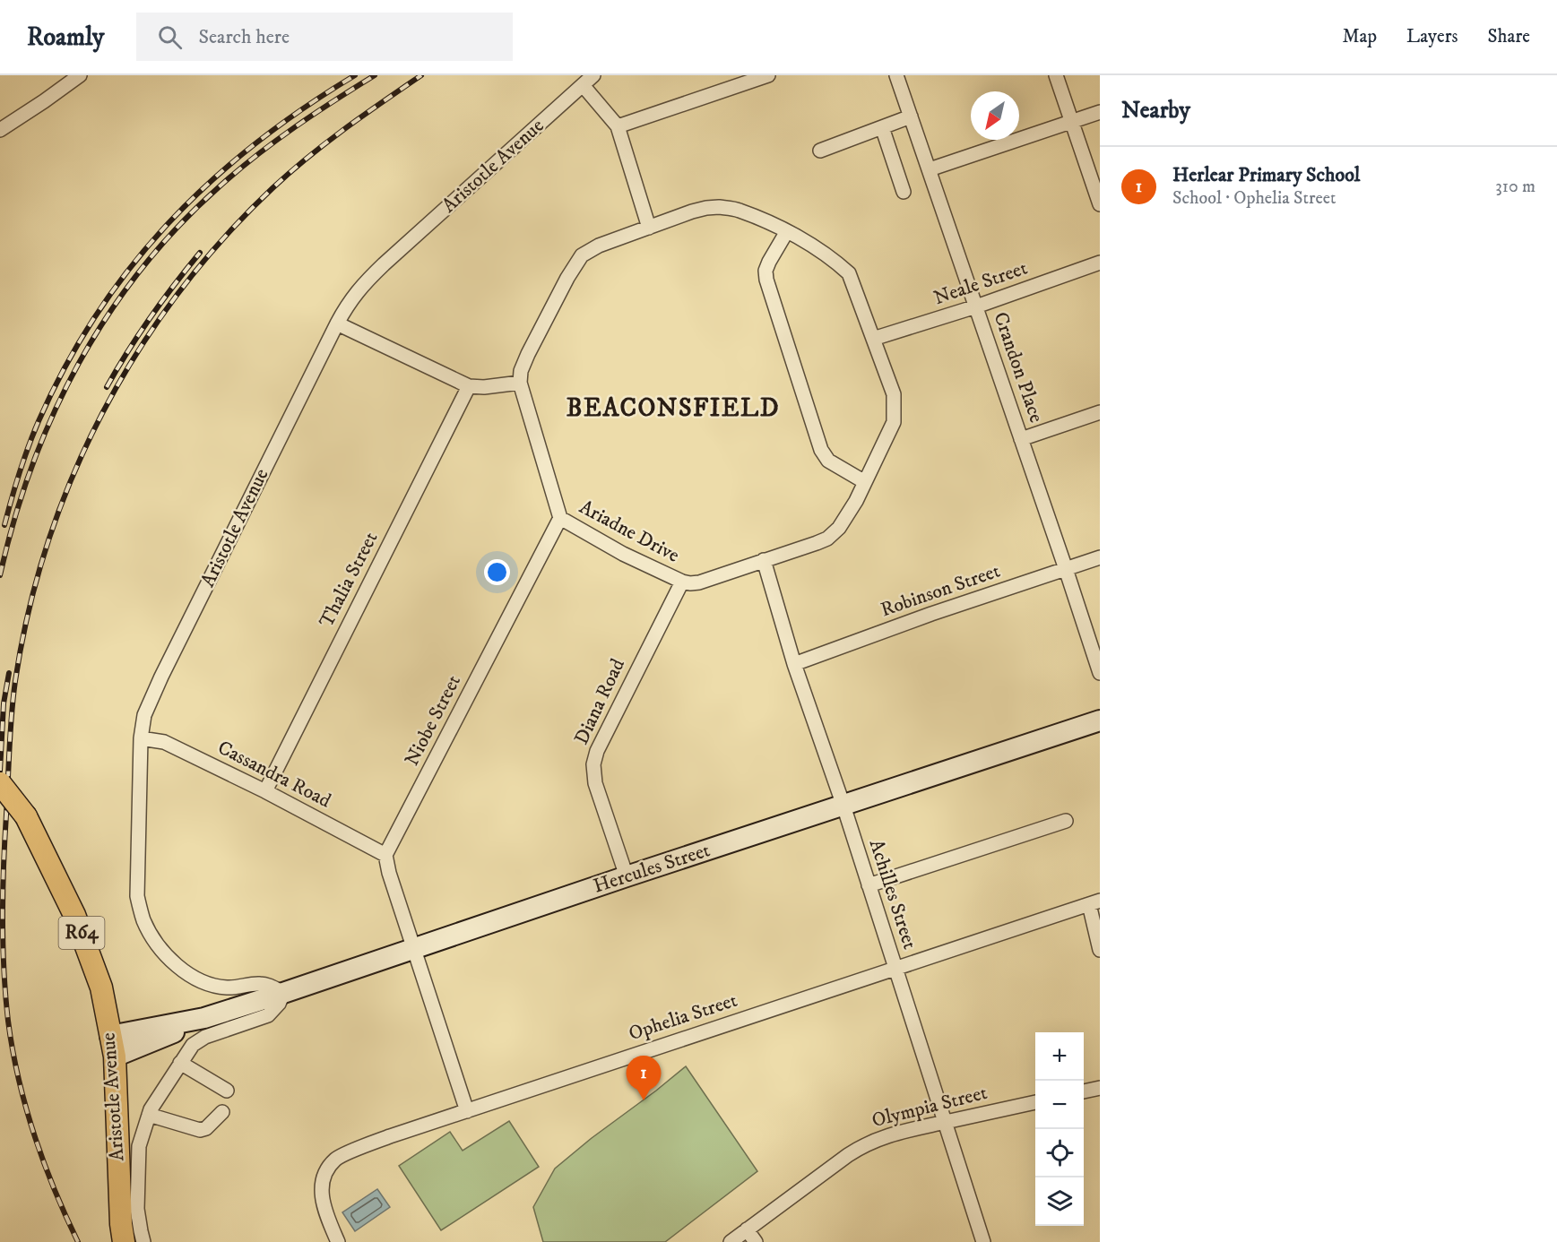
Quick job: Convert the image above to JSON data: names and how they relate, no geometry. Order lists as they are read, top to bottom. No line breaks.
{"streets":{"main road":["Aristotle Avenue","R64"],"street":["Neale Street","Crandon Place","Ariadne Drive","Thalia Street","Robinson Street","Diana Road","Niobe Street","Cassandra Road","Hercules Street","Achilles Street","Ophelia Street","Olympia Street"]},"crossings":[["Aristotle Avenue","Cassandra Road"],["Aristotle Avenue","Hercules Street"],["Neale Street","Crandon Place"],["Neale Street","Ariadne Drive"],["Crandon Place","Robinson Street"],["Ariadne Drive","Diana Road"],["Ariadne Drive","Niobe Street"],["Ariadne Drive","Achilles Street"],["Thalia Street","Cassandra Road"],["Robinson Street","Achilles Street"],["Diana Road","Hercules Street"],["Niobe Street","Cassandra Road"],["Hercules Street","Achilles Street"],["Achilles Street","Ophelia Street"],["Achilles Street","Olympia Street"]],"districts":["BEACONSFIELD"],"north":"bottom left","page":{"header":"Roamly","search":"Search here","nav":["Map","Layers","Share"],"heading":"Nearby","list":[{"mark":"1","name":"Herlear Primary School","note":"School · Ophelia Street","value":"310 m"}],"map_buttons":["+","−"],"pins":"1"}}
